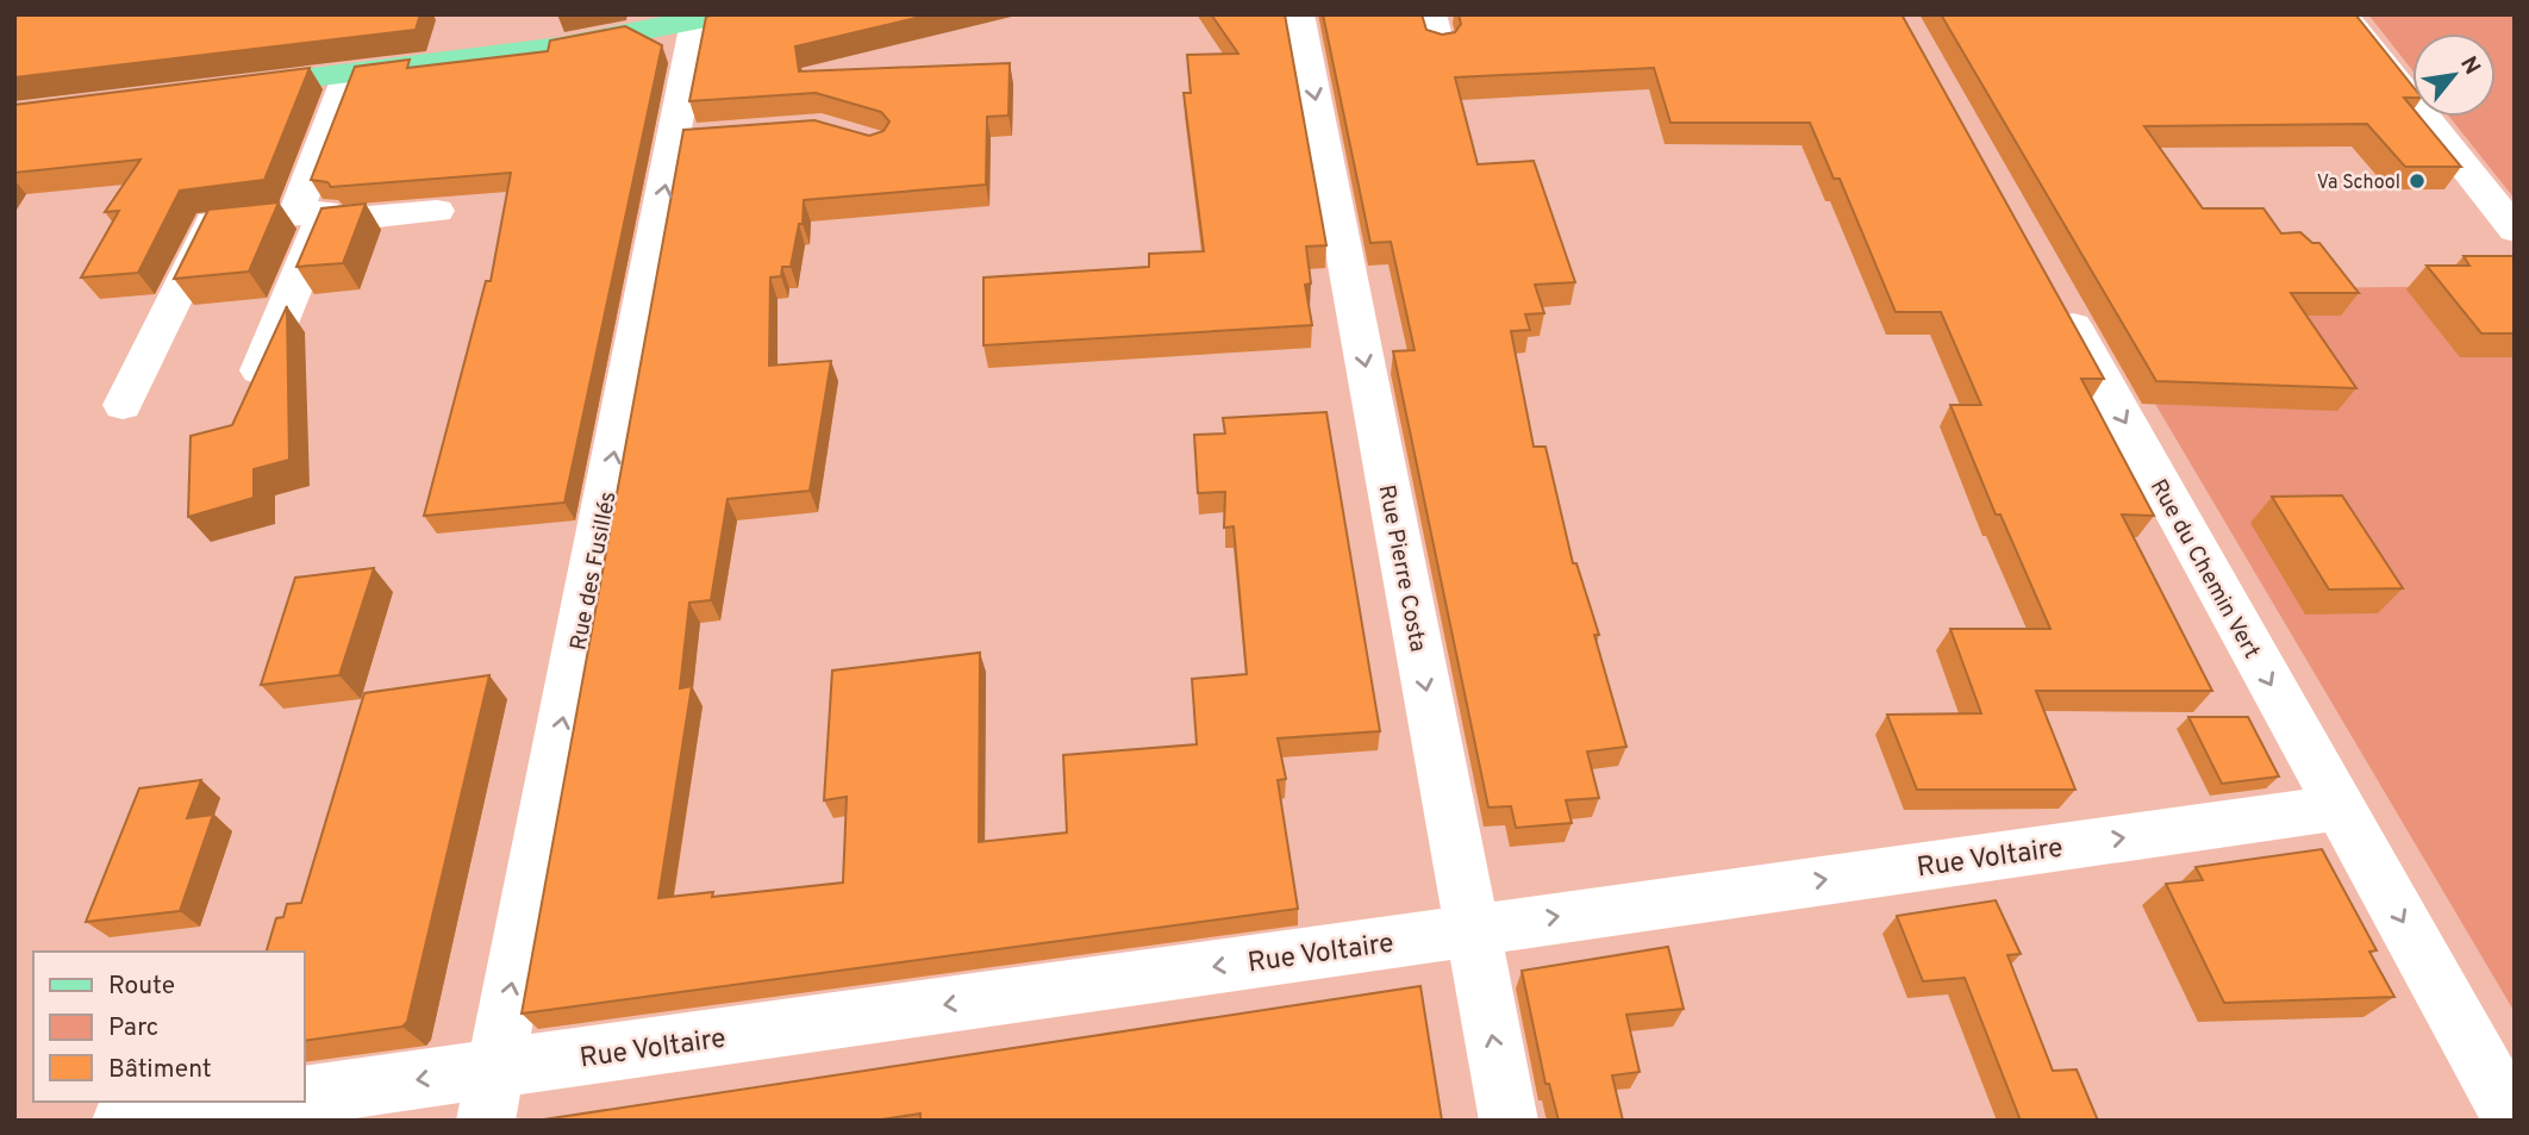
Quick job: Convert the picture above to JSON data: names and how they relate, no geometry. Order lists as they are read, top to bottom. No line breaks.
{"streets":{"street":["Rue Pierre Costa","Rue du Chemin Vert","Rue des Fusillés","Rue Voltaire"]},"crossings":[["Rue Pierre Costa","Rue Voltaire"],["Rue du Chemin Vert","Rue Voltaire"],["Rue des Fusillés","Rue Voltaire"]],"one_way":["Rue du Chemin Vert","Rue des Fusillés"],"places":["Va School"],"legend":["Route","Parc","Bâtiment"],"north":"top right"}
